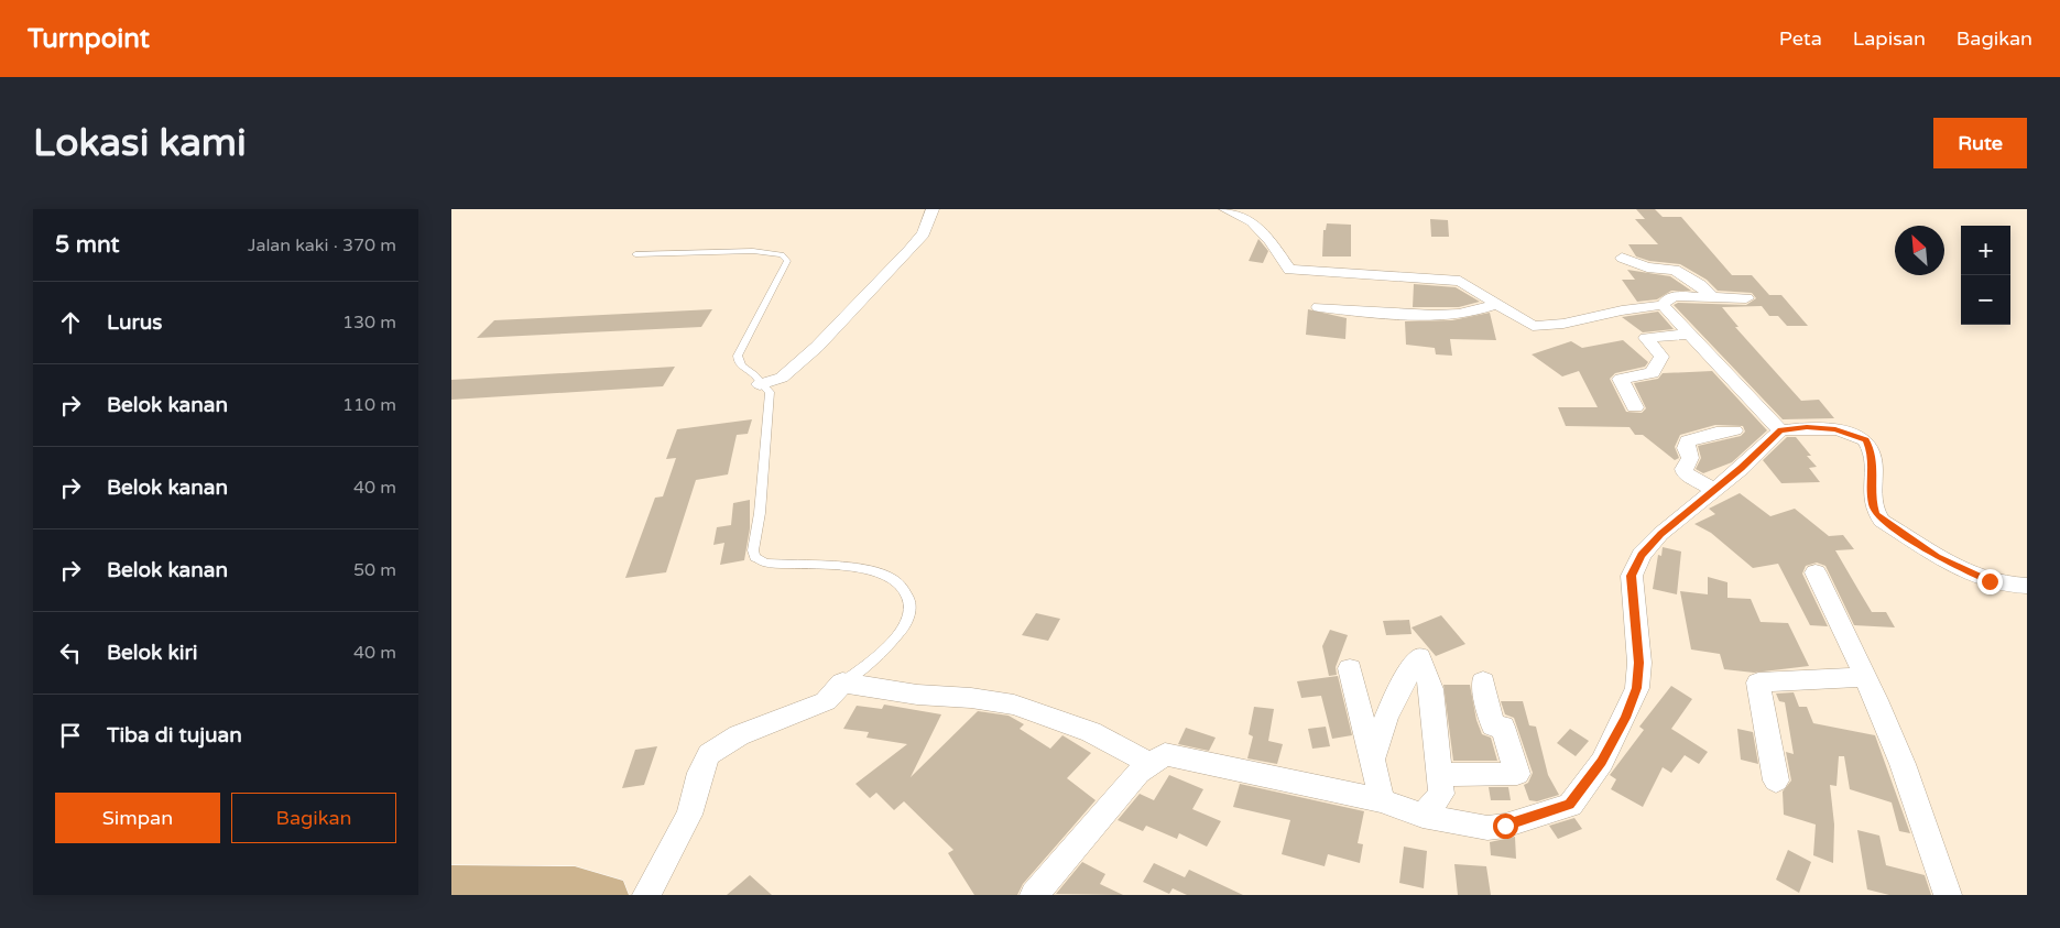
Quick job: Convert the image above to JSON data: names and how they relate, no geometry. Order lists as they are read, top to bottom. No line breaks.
{"north":"top left","page":{"header":"Turnpoint","nav":["Peta","Lapisan","Bagikan"],"buttons":["Rute",["Simpan","Bagikan"]],"title":"Lokasi kami","heading":["5 mnt","Jalan kaki · 370 m"],"map_buttons":["+","−"],"list":[["Lurus","130 m"],["Belok kanan","110 m"],["Belok kanan","40 m"],["Belok kanan","50 m"],["Belok kiri","40 m"],"Tiba di tujuan"]}}
